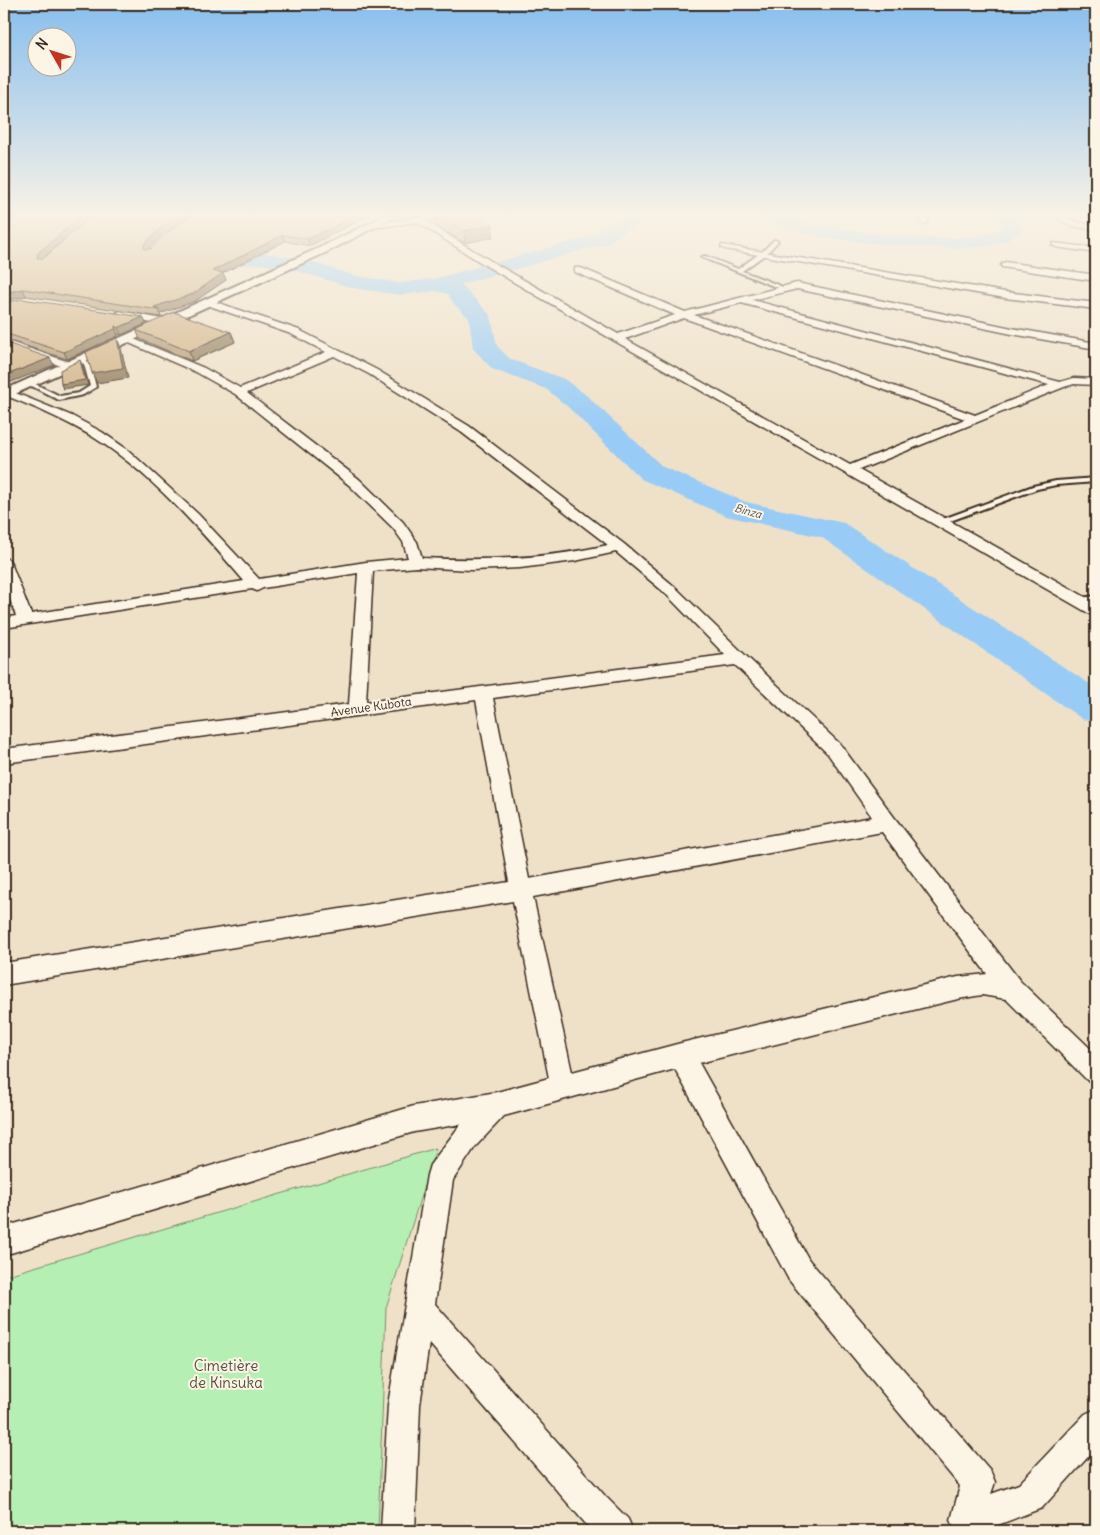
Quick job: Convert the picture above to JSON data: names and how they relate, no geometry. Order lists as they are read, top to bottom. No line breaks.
{"streets":{"street":["Avenue Kubota"]},"water":["Binza"],"parks":["Cimetière de Kinsuka"],"north":"top left"}
